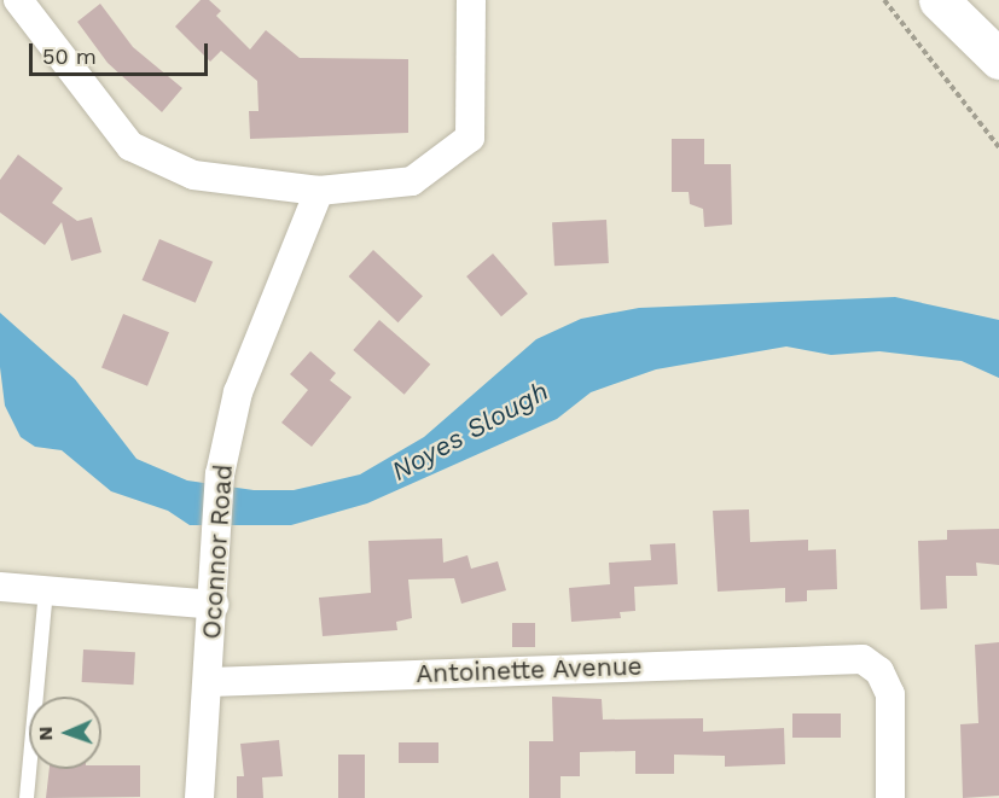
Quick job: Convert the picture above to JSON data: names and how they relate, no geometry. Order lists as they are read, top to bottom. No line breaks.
{"streets":{"street":["Oconnor Road","Antoinette Avenue"]},"crossings":[["Oconnor Road","Antoinette Avenue"]],"water":["Noyes Slough"],"scale_bar":"50 m","north":"left"}
